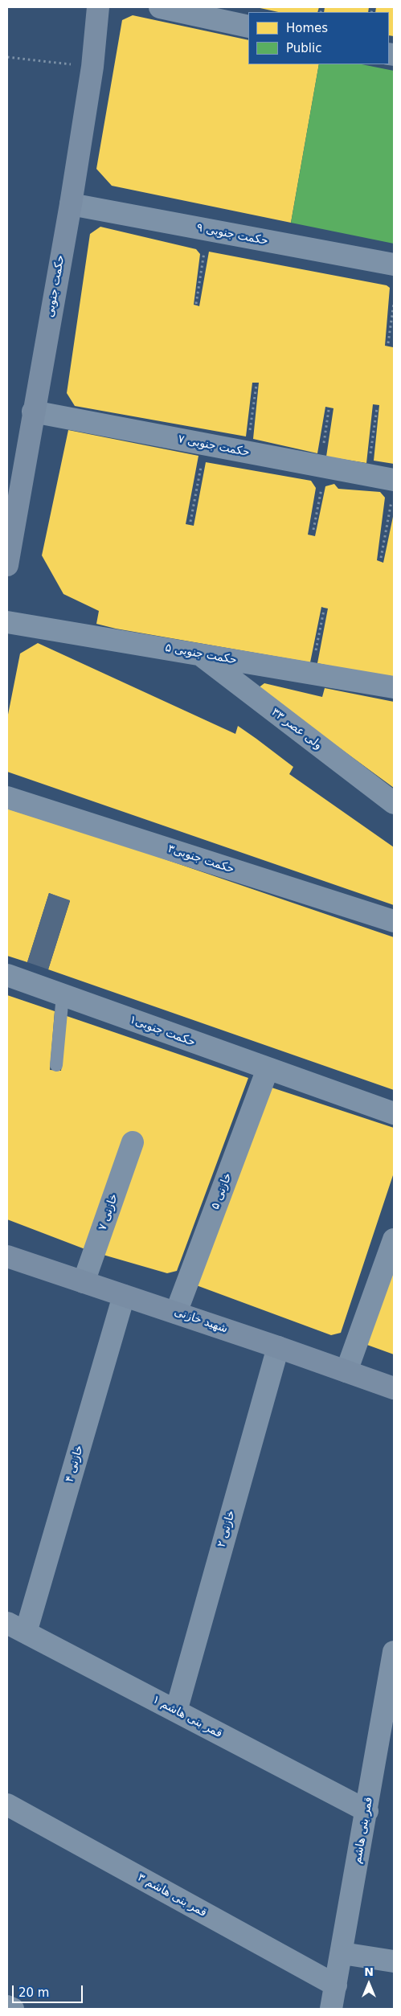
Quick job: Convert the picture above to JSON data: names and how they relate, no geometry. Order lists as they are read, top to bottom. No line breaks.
{"streets":{"street":["حکمت جنوبی ۹","حکمت جنوبی","حکمت جنوبی ۷","حکمت جنوبی ۵","ولی عصر ۳۳","حکمت جنوبی۳","حکمت جنوبی۱","خازنی ۵","خازنی ۷","شهید خازنی","خازنی ۴","خازنی ۲","قمر بنی هاشم ۱","قمر بنی هاشم","قمر بنی هاشم ۳"]},"crossings":[["حکمت جنوبی ۹","حکمت جنوبی"],["حکمت جنوبی","حکمت جنوبی ۷"],["حکمت جنوبی ۵","ولی عصر ۳۳"],["حکمت جنوبی۱","خازنی ۵"],["خازنی ۵","شهید خازنی"],["خازنی ۷","شهید خازنی"],["شهید خازنی","خازنی ۴"],["شهید خازنی","خازنی ۲"],["خازنی ۴","قمر بنی هاشم ۱"],["خازنی ۲","قمر بنی هاشم ۱"],["قمر بنی هاشم ۱","قمر بنی هاشم"],["قمر بنی هاشم","قمر بنی هاشم ۳"]],"legend":["Homes","Public"],"scale_bar":"20 m","north":"top"}
